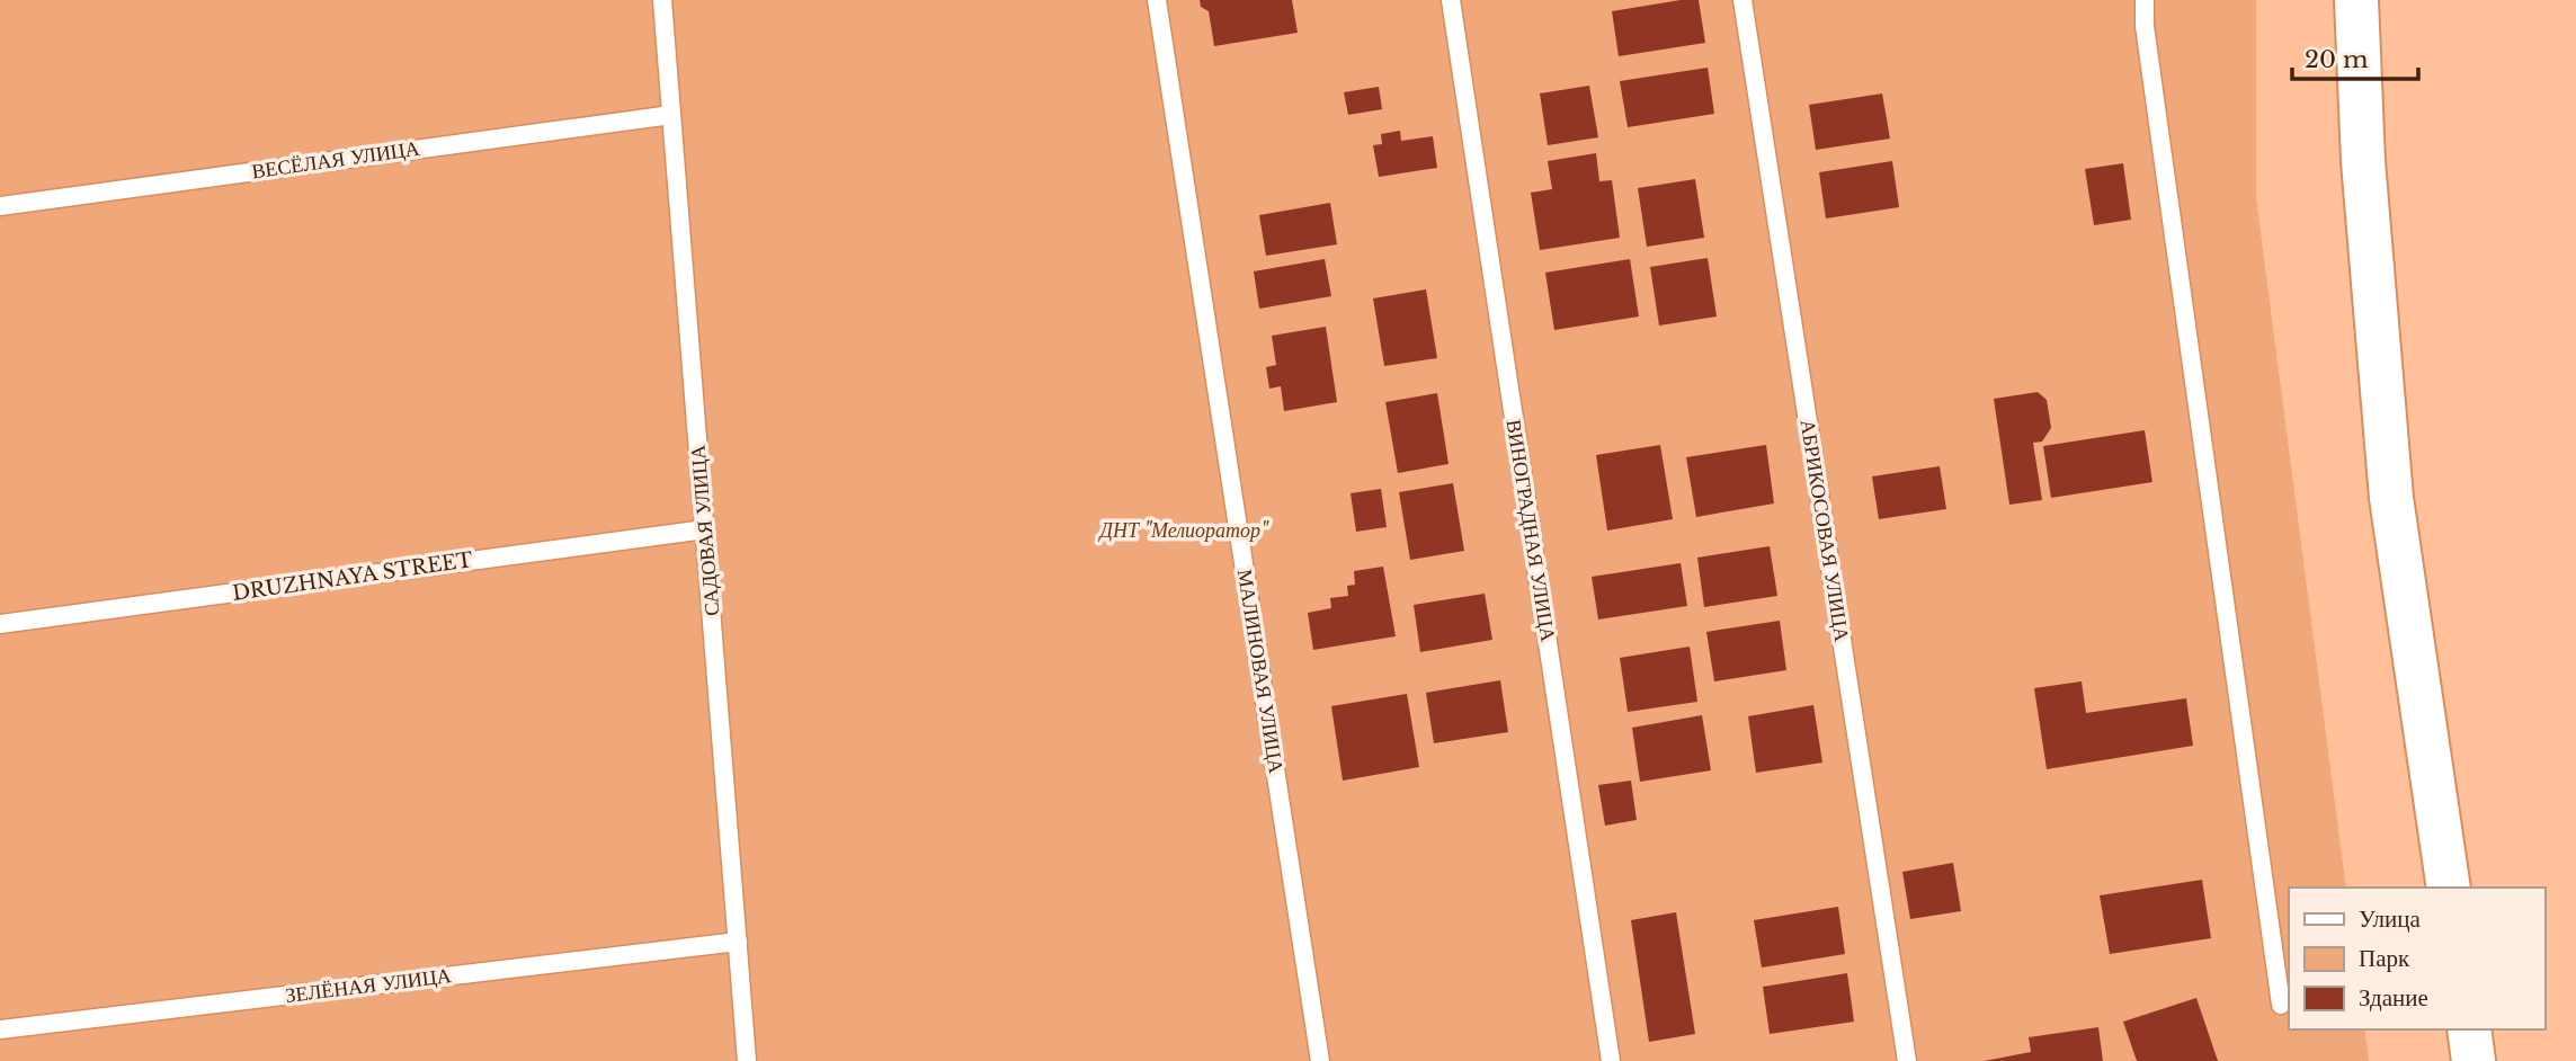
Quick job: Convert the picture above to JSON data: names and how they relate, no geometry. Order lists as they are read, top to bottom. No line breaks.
{"streets":{"lane":["ВЕСЁЛАЯ УЛИЦА","САДОВАЯ УЛИЦА","ВИНОГРАДНАЯ УЛИЦА","АБРИКОСОВАЯ УЛИЦА","DRUZHNAYA STREET","МАЛИНОВАЯ УЛИЦА","ЗЕЛЁНАЯ УЛИЦА"]},"crossings":[["ВЕСЁЛАЯ УЛИЦА","САДОВАЯ УЛИЦА"],["САДОВАЯ УЛИЦА","DRUZHNAYA STREET"],["САДОВАЯ УЛИЦА","ЗЕЛЁНАЯ УЛИЦА"]],"parks":["ДНТ \"Мелиоратор\""],"legend":["Улица","Парк","Здание"],"scale_bar":"20 m"}
